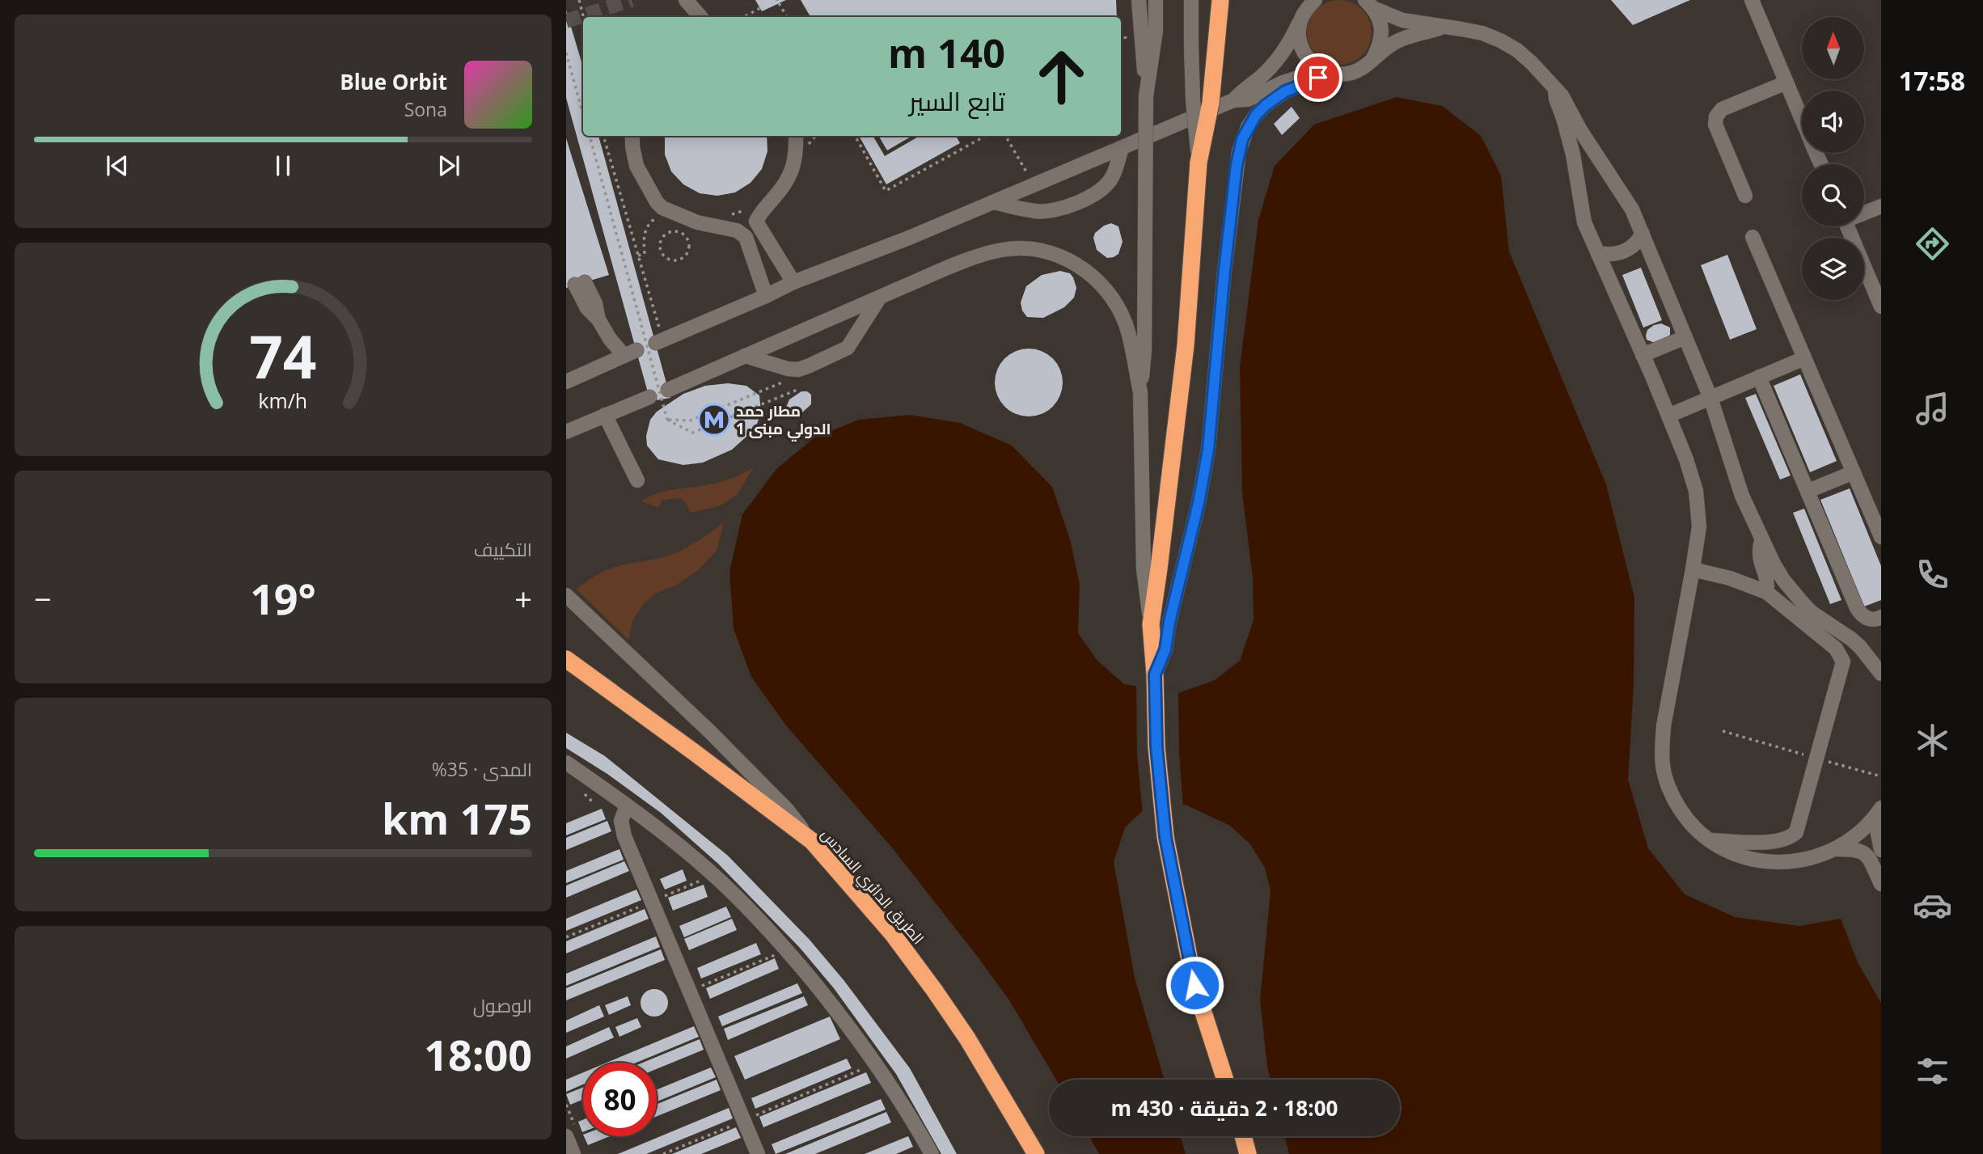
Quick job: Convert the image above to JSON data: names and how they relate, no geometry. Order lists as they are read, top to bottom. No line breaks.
{"streets":{"highway":["الطريق الدائري السادس"]},"places":{"metro station":["مطار حمد الدولي مبنى 1"]},"north":"top","page":{"tabs":"17:58","turn":["140 m","تابع السير"],"song":["Blue Orbit","Sona"],"tile":["التكييف",["المدى · 35%","175 km"],["الوصول","18:00"]],"heat":["−","19°","+"],"limit":"80","trip":"18:00 · 2 دقيقة · 430 m","gauge":["74","km/h"]}}
